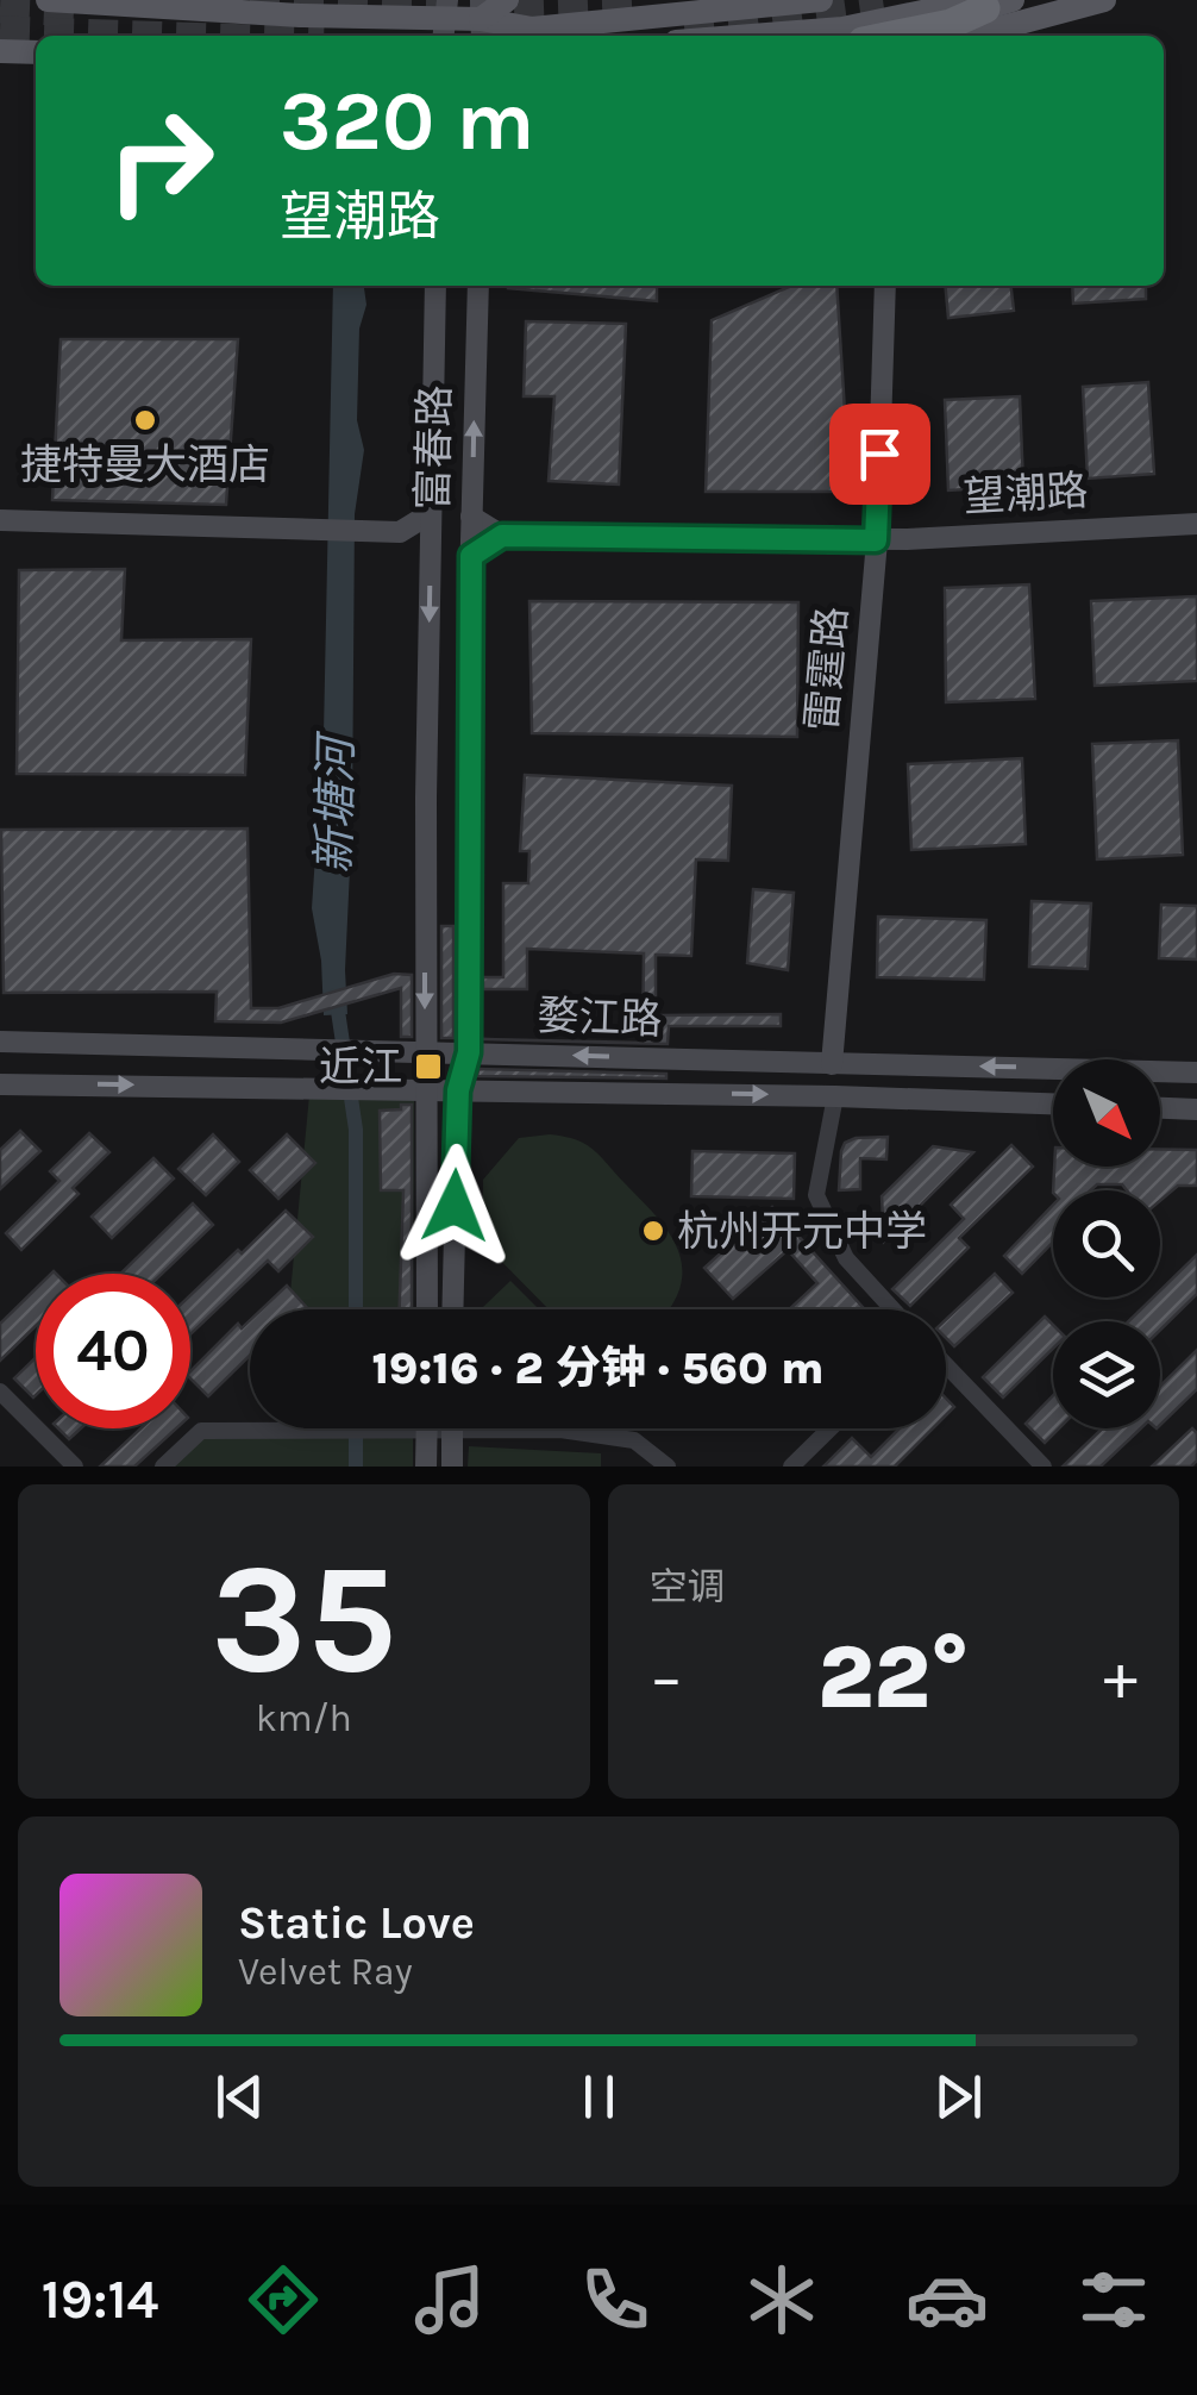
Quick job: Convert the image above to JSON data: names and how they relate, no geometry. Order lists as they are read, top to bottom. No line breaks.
{"streets":{"street":["富春路","望潮路","雷霆路","婺江路"]},"crossings":[["富春路","婺江路"],["望潮路","雷霆路"],["雷霆路","婺江路"]],"water":["新塘河"],"places":{"other":["捷特曼大酒店","杭州开元中学"],"transit":["近江"]},"north":"bottom right","page":{"turn":["320 m","望潮路"],"limit":"40","trip":"19:16 · 2 分钟 · 560 m","tile":[["35","km/h"],"空调"],"heat":["−","22°","+"],"song":["Static Love","Velvet Ray"],"tabs":"19:14"}}
